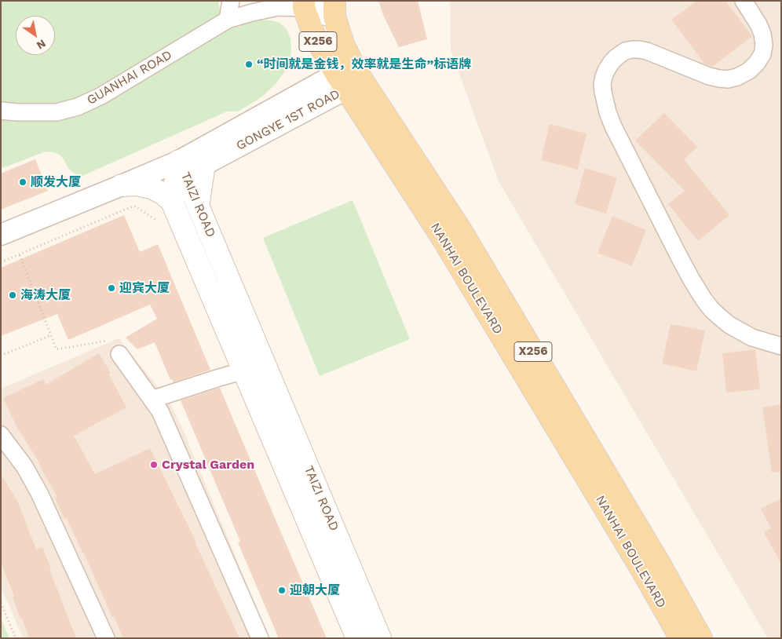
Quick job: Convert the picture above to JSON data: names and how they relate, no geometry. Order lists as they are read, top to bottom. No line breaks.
{"streets":{"main road":["X256","TAIZI ROAD","NANHAI BOULEVARD"],"street":["GUANHAI ROAD","GONGYE 1ST ROAD"]},"crossings":[["GUANHAI ROAD","NANHAI BOULEVARD"],["GONGYE 1ST ROAD","TAIZI ROAD"],["GONGYE 1ST ROAD","NANHAI BOULEVARD"]],"places":["“时间就是金钱，效率就是生命”标语牌","顺发大厦","迎宾大厦","海涛大厦","Crystal Garden","迎朝大厦"],"north":"bottom right"}
